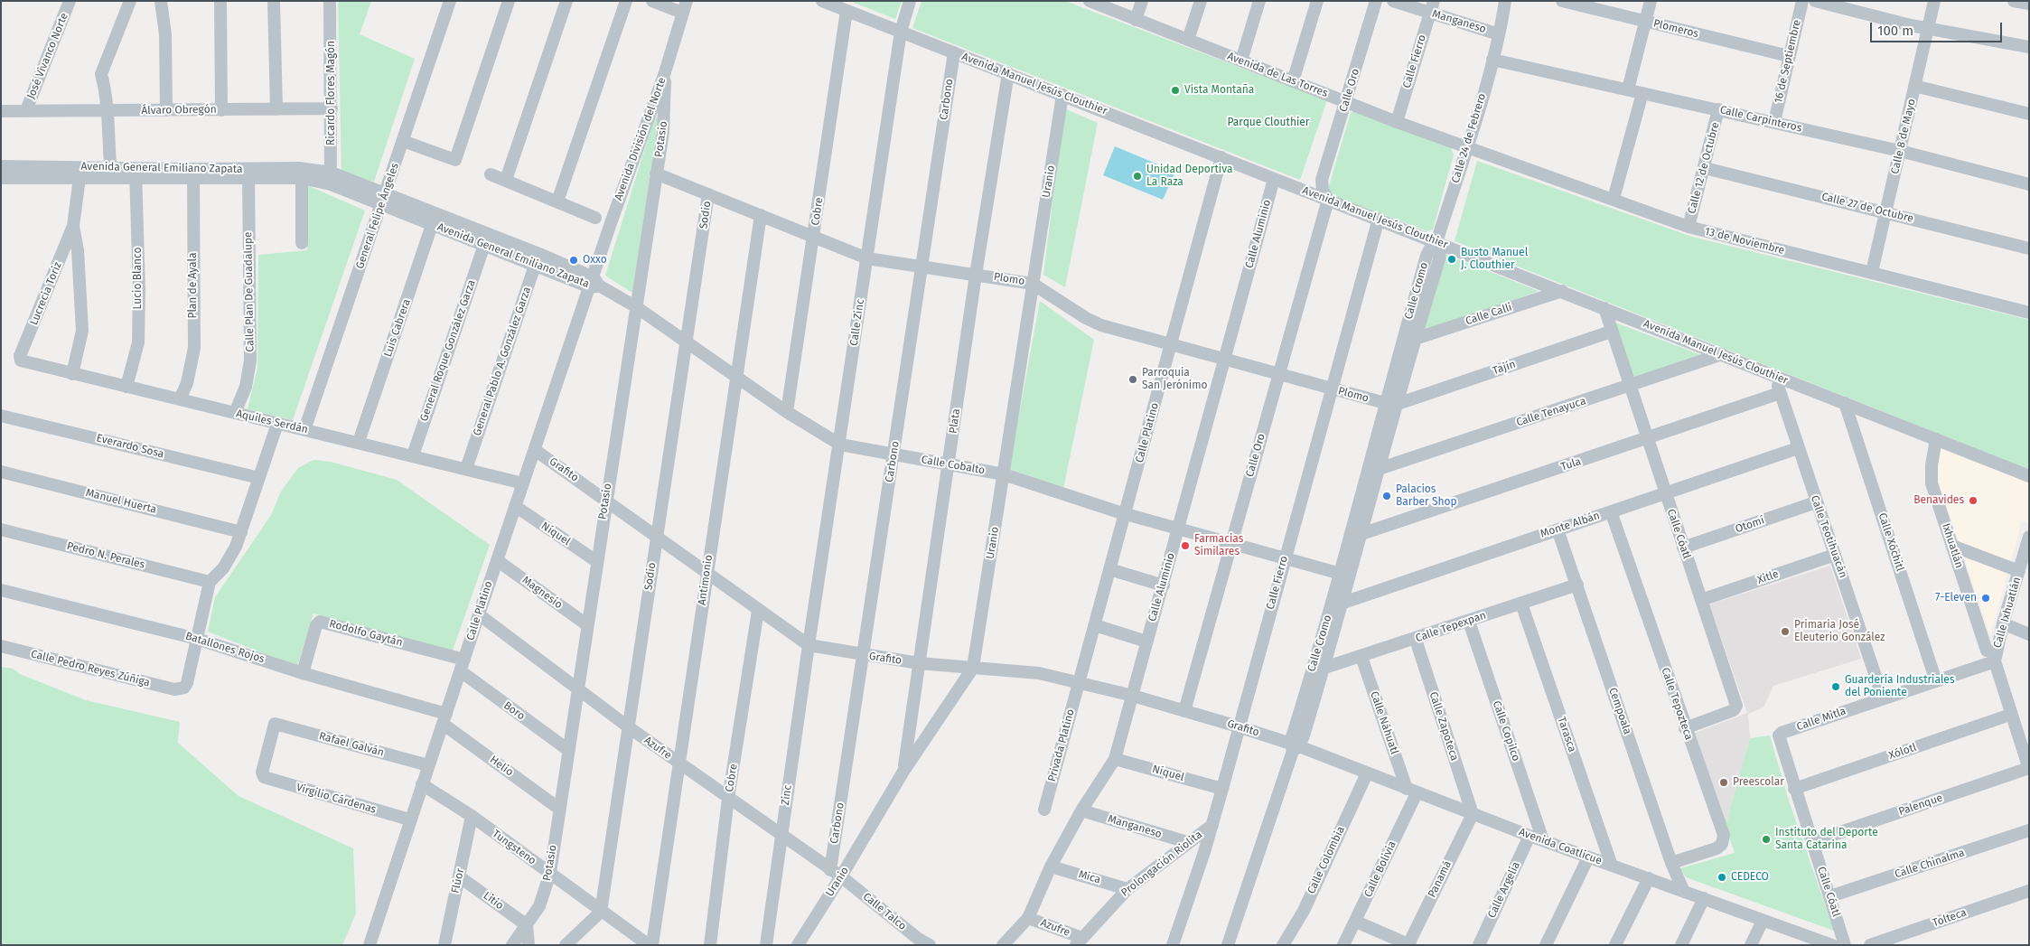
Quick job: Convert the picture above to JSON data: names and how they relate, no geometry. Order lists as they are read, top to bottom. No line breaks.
{"streets":{"street":["Manganeso","Plomeros","José Vivanco Norte","Calle Fierro","16 de Septiembre","Avenida de Las Torres","Avenida Manuel Jesús Clouthier","Calle Oro","Ricardo Flores Magón","Carbono","Álvaro Obregón","Calle Carpinteros","Calle 8 de Mayo","Calle 24 de Febrero","Avenida División del Norte","Potasio","Avenida General Emiliano Zapata","Calle 12 de Octubre","Uranio","Calle 27 de Octubre","Cobre","Sodio","General Felipe Ángeles","Calle Aluminio","13 de Noviembre","Lucio Blanco","Plomo","Plan de Ayala","Calle Cromo","Calle Plan De Guadalupe","Lucrecia Toriz","Calle Calli","Calle Zinc","Luis Cabrera","General Roque González Garza","General Pablo A. González Garza","Tajín","Calle Tenayuca","Plata","Aquiles Serdán","Calle Platino","Everardo Sosa","Tula","Calle Cobalto","Grafito","Manuel Huerta","Monte Albán","Otomí","Níquel","Calle Cóatl","Calle Teotihuacán","Calle Xóchitl","Ixhuatlán","Pedro N. Perales","Xitle","Antimonio","Magnesio","Calle Ixhuatlán","Calle Tepexpan","Rodolfo Gaytán","Batallones Rojos","Calle Pedro Reyes Zúñiga","Calle Tepozteca","Boro","Cempoala","Calle Mitla","Calle Náhuatl","Calle Zapoteca","Calle Copilco","Tarasca","Rafael Galván","Privada Platino","Azufre","Xólotl","Helio","Zinc","Virgilio Cárdenas","Palenque","Avenida Coatlicue","Tungsteno","Calle Colombia","Prolongación Riolita","Calle Chinalma","Calle Bolivia","Mica","Panamá","Flúor","Calle Argelia","Litio","Calle Talco","Tolteca"]},"crossings":[["Manganeso","Calle Fierro"],["Manganeso","Calle 24 de Febrero"],["Manganeso","Calle Aluminio"],["Manganeso","Prolongación Riolita"],["Plomeros","16 de Septiembre"],["José Vivanco Norte","Álvaro Obregón"],["Calle Fierro","Avenida de Las Torres"],["Calle Fierro","Avenida Manuel Jesús Clouthier"],["Calle Fierro","Plomo"],["Calle Fierro","Calle Cobalto"],["Calle Fierro","Grafito"],["Calle Fierro","Níquel"],["Calle Fierro","Prolongación Riolita"],["16 de Septiembre","Calle Carpinteros"],["Avenida de Las Torres","Calle Oro"],["Avenida de Las Torres","Calle 24 de Febrero"],["Avenida de Las Torres","13 de Noviembre"],["Avenida Manuel Jesús Clouthier","Calle Oro"],["Avenida Manuel Jesús Clouthier","Carbono"],["Avenida Manuel Jesús Clouthier","Calle 24 de Febrero"],["Avenida Manuel Jesús Clouthier","Uranio"],["Avenida Manuel Jesús Clouthier","Cobre"],["Avenida Manuel Jesús Clouthier","Calle Aluminio"],["Avenida Manuel Jesús Clouthier","Calle Cromo"],["Avenida Manuel Jesús Clouthier","Calle Calli"],["Avenida Manuel Jesús Clouthier","Calle Zinc"],["Avenida Manuel Jesús Clouthier","Calle Tenayuca"],["Avenida Manuel Jesús Clouthier","Plata"],["Avenida Manuel Jesús Clouthier","Calle Platino"],["Avenida Manuel Jesús Clouthier","Calle Cóatl"],["Avenida Manuel Jesús Clouthier","Calle Teotihuacán"],["Avenida Manuel Jesús Clouthier","Calle Xóchitl"],["Avenida Manuel Jesús Clouthier","Ixhuatlán"],["Calle Oro","Plomo"],["Calle Oro","Calle Cobalto"],["Calle Oro","Grafito"],["Ricardo Flores Magón","Álvaro Obregón"],["Ricardo Flores Magón","Avenida General Emiliano Zapata"],["Carbono","Plomo"],["Carbono","Calle Cobalto"],["Carbono","Grafito"],["Carbono","Azufre"],["Calle Carpinteros","Calle 8 de Mayo"],["Calle Carpinteros","Calle 24 de Febrero"],["Calle Carpinteros","Calle 12 de Octubre"],["Calle 8 de Mayo","Calle 27 de Octubre"],["Calle 8 de Mayo","13 de Noviembre"],["Calle 24 de Febrero","13 de Noviembre"],["Calle 24 de Febrero","Calle Cromo"],["Avenida División del Norte","Potasio"],["Avenida División del Norte","Avenida General Emiliano Zapata"],["Avenida División del Norte","Calle Platino"],["Avenida División del Norte","Calle Cobalto"],["Potasio","Plomo"],["Potasio","Calle Cobalto"],["Potasio","Grafito"],["Potasio","Níquel"],["Potasio","Magnesio"],["Potasio","Boro"],["Potasio","Azufre"],["Potasio","Helio"],["Potasio","Tungsteno"],["Potasio","Litio"],["Avenida General Emiliano Zapata","General Felipe Ángeles"],["Avenida General Emiliano Zapata","Lucio Blanco"],["Avenida General Emiliano Zapata","Plan de Ayala"],["Avenida General Emiliano Zapata","Calle Plan De Guadalupe"],["Avenida General Emiliano Zapata","Luis Cabrera"],["Avenida General Emiliano Zapata","General Roque González Garza"],["Avenida General Emiliano Zapata","General Pablo A. González Garza"],["Avenida General Emiliano Zapata","Calle Platino"],["Avenida General Emiliano Zapata","Calle Cobalto"],["Calle 12 de Octubre","Calle 27 de Octubre"],["Calle 12 de Octubre","13 de Noviembre"],["Uranio","Plomo"],["Uranio","Plata"],["Uranio","Calle Cobalto"],["Uranio","Grafito"],["Uranio","Azufre"],["Uranio","Calle Talco"],["Cobre","Plomo"],["Cobre","Calle Cobalto"],["Cobre","Grafito"],["Cobre","Azufre"],["Sodio","Plomo"],["Sodio","Calle Cobalto"],["Sodio","Grafito"],["Sodio","Azufre"],["Sodio","Tungsteno"],["General Felipe Ángeles","Aquiles Serdán"],["Calle Aluminio","Plomo"],["Calle Aluminio","Calle Cobalto"],["Calle Aluminio","Grafito"],["Calle Aluminio","Níquel"],["Calle Aluminio","Azufre"],["Calle Aluminio","Mica"],["Lucio Blanco","Aquiles Serdán"],["Plomo","Calle Cromo"],["Plomo","Calle Zinc"],["Plomo","Tajín"],["Plomo","Plata"],["Plomo","Calle Platino"],["Plomo","Antimonio"],["Plan de Ayala","Aquiles Serdán"],["Calle Cromo","Calle Calli"],["Calle Cromo","Tajín"],["Calle Cromo","Calle Tenayuca"],["Calle Cromo","Tula"],["Calle Cromo","Calle Cobalto"],["Calle Cromo","Grafito"],["Calle Cromo","Monte Albán"],["Calle Cromo","Calle Tepexpan"],["Calle Cromo","Avenida Coatlicue"],["Calle Plan De Guadalupe","Aquiles Serdán"],["Lucrecia Toriz","Aquiles Serdán"],["Calle Zinc","Calle Cobalto"],["Calle Zinc","Grafito"],["Calle Zinc","Zinc"],["Luis Cabrera","Aquiles Serdán"],["General Roque González Garza","Aquiles Serdán"],["General Pablo A. González Garza","Aquiles Serdán"],["Tajín","Calle Cóatl"],["Calle Tenayuca","Calle Cóatl"],["Plata","Calle Cobalto"],["Plata","Grafito"],["Aquiles Serdán","Calle Platino"],["Calle Platino","Calle Cobalto"],["Calle Platino","Grafito"],["Calle Platino","Níquel"],["Calle Platino","Magnesio"],["Calle Platino","Rodolfo Gaytán"],["Calle Platino","Batallones Rojos"],["Calle Platino","Boro"],["Calle Platino","Rafael Galván"],["Calle Platino","Privada Platino"],["Calle Platino","Azufre"],["Calle Platino","Helio"],["Calle Platino","Virgilio Cárdenas"],["Calle Platino","Tungsteno"],["Tula","Calle Cóatl"],["Tula","Calle Teotihuacán"],["Calle Cobalto","Antimonio"],["Grafito","Antimonio"],["Grafito","Privada Platino"],["Grafito","Zinc"],["Grafito","Avenida Coatlicue"],["Monte Albán","Calle Cóatl"],["Monte Albán","Calle Teotihuacán"],["Monte Albán","Calle Tepozteca"],["Monte Albán","Cempoala"],["Otomí","Calle Cóatl"],["Otomí","Calle Teotihuacán"],["Calle Cóatl","Xitle"],["Calle Cóatl","Calle Tepozteca"],["Calle Cóatl","Calle Mitla"],["Calle Cóatl","Xólotl"],["Calle Cóatl","Palenque"],["Calle Cóatl","Calle Chinalma"],["Calle Teotihuacán","Xitle"],["Calle Teotihuacán","Calle Mitla"],["Calle Xóchitl","Calle Mitla"],["Antimonio","Azufre"],["Antimonio","Tungsteno"],["Calle Ixhuatlán","Calle Mitla"],["Calle Tepexpan","Cempoala"],["Calle Tepexpan","Calle Náhuatl"],["Calle Tepexpan","Calle Zapoteca"],["Calle Tepexpan","Calle Copilco"],["Calle Tepexpan","Tarasca"],["Rodolfo Gaytán","Batallones Rojos"],["Rodolfo Gaytán","Boro"],["Batallones Rojos","Calle Pedro Reyes Zúñiga"],["Batallones Rojos","Helio"],["Calle Tepozteca","Cempoala"],["Cempoala","Avenida Coatlicue"],["Calle Náhuatl","Avenida Coatlicue"],["Calle Náhuatl","Calle Bolivia"],["Calle Zapoteca","Avenida Coatlicue"],["Calle Zapoteca","Panamá"],["Calle Copilco","Avenida Coatlicue"],["Tarasca","Avenida Coatlicue"],["Rafael Galván","Virgilio Cárdenas"],["Azufre","Zinc"],["Azufre","Prolongación Riolita"],["Azufre","Calle Talco"],["Avenida Coatlicue","Calle Colombia"],["Avenida Coatlicue","Calle Bolivia"],["Avenida Coatlicue","Panamá"],["Avenida Coatlicue","Calle Argelia"],["Tungsteno","Flúor"],["Prolongación Riolita","Mica"],["Flúor","Litio"]],"parks":["Parque Clouthier"],"places":["Vista Montaña","Unidad Deportiva La Raza","Busto Manuel J. Clouthier","Oxxo","Parroquia San Jerónimo","Palacios Barber Shop","Benavides","Farmacias Similares","7-Eleven","Primaria José Eleuterio González","Guardería Industriales del Poniente","Preescolar","Instituto del Deporte Santa Catarina","CEDECO"],"scale_bar":"100 m"}
